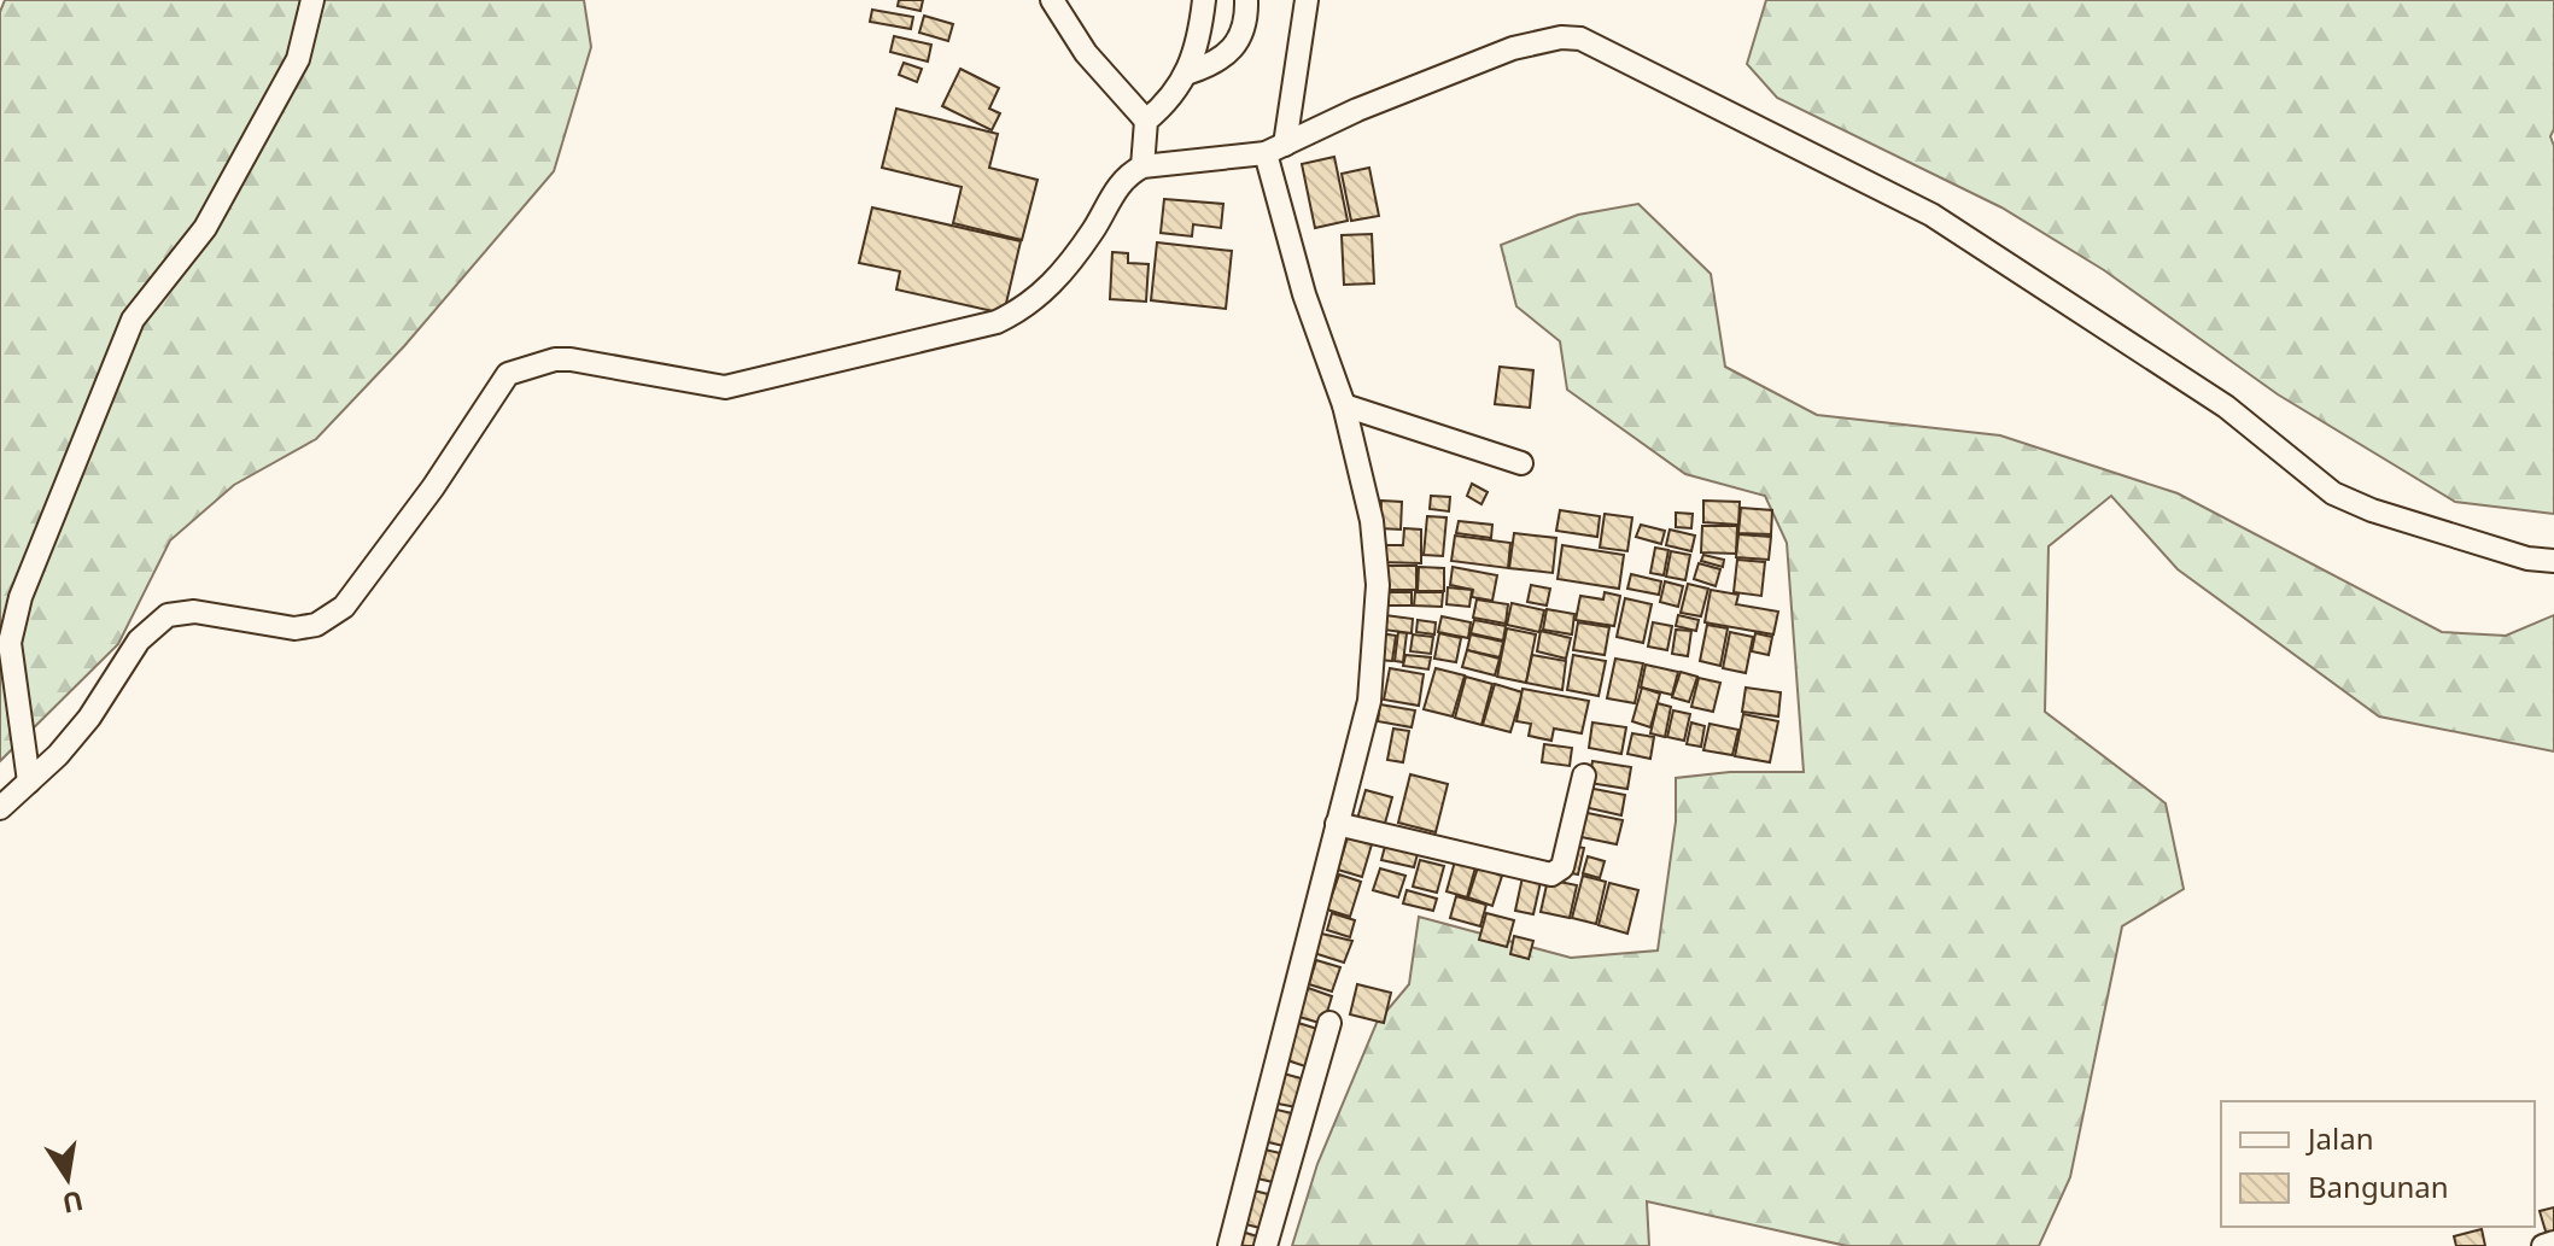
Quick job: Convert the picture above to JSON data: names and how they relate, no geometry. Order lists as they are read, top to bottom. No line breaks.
{"legend":["Jalan","Bangunan"],"north":"bottom"}
